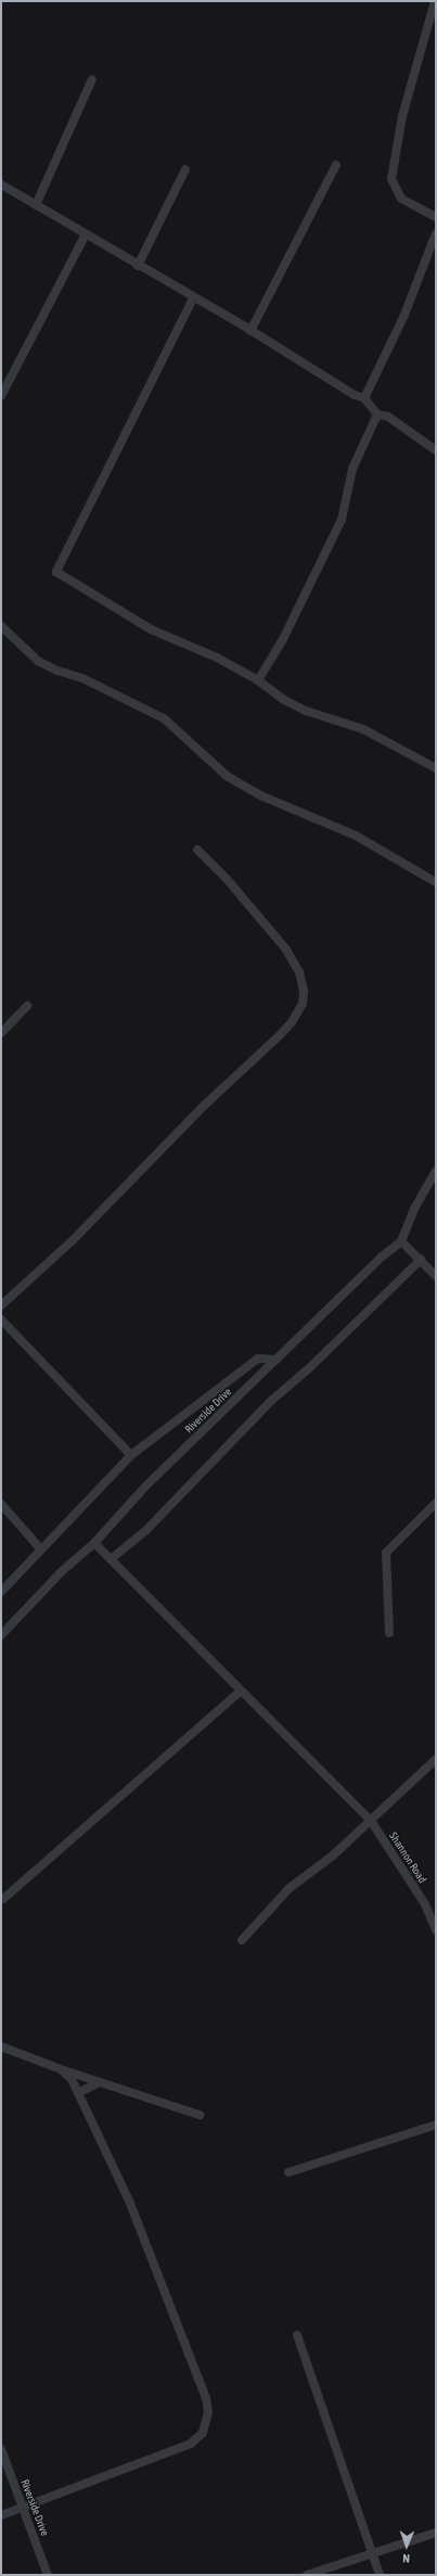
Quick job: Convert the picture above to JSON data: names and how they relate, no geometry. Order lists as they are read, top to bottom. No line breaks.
{"streets":{"street":["Riverside Drive","Shannon Road"]},"crossings":[["Riverside Drive","Shannon Road"]],"north":"bottom"}
